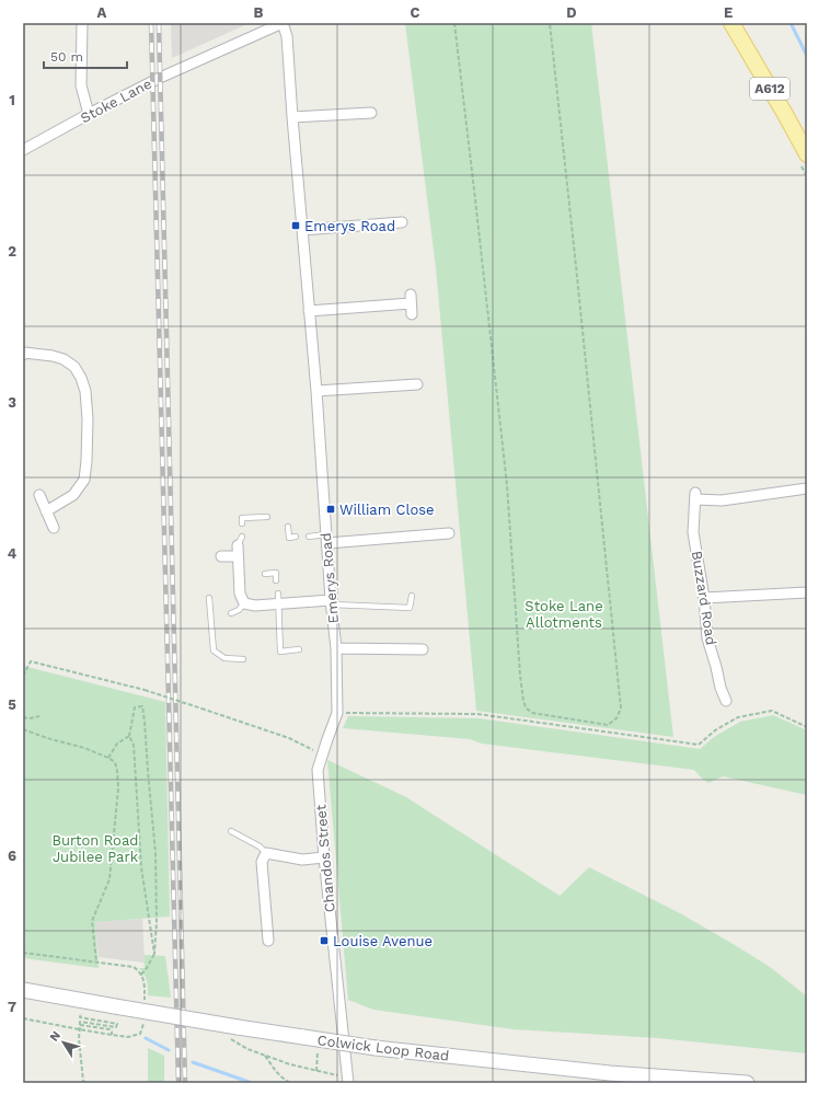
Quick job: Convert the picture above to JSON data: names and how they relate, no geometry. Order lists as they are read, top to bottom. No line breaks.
{"streets":{"main road":["A612","Colwick Loop Road"],"street":["Stoke Lane","Emerys Road","Buzzard Road","Chandos Street"]},"crossings":[["Stoke Lane","Emerys Road"],["Emerys Road","Chandos Street"]],"parks":["Stoke Lane Allotments","Burton Road Jubilee Park"],"places":{"transit":["Emerys Road","William Close","Louise Avenue"]},"scale_bar":"50 m","north":"top left","grid":{"columns":["A","B","C","D","E"],"rows":["1","2","3","4","5","6","7"]}}
